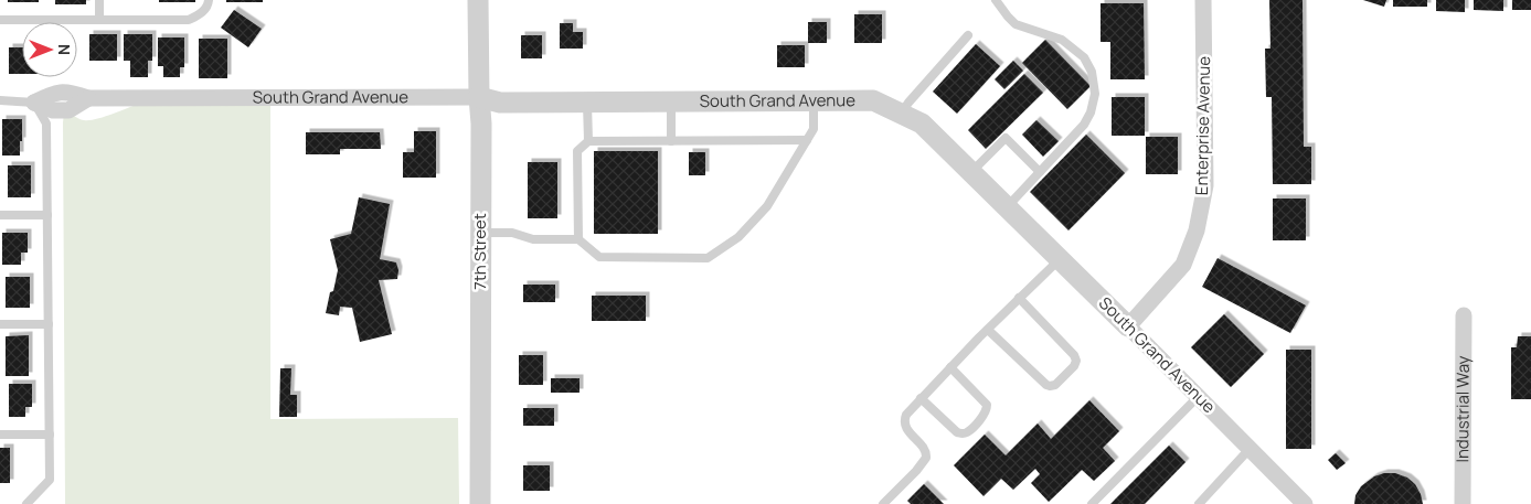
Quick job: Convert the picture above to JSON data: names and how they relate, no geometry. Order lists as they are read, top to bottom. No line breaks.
{"streets":{"street":["South Grand Avenue","Enterprise Avenue","7th Street","Industrial Way"]},"crossings":[["South Grand Avenue","Enterprise Avenue"],["South Grand Avenue","7th Street"]],"north":"right"}
